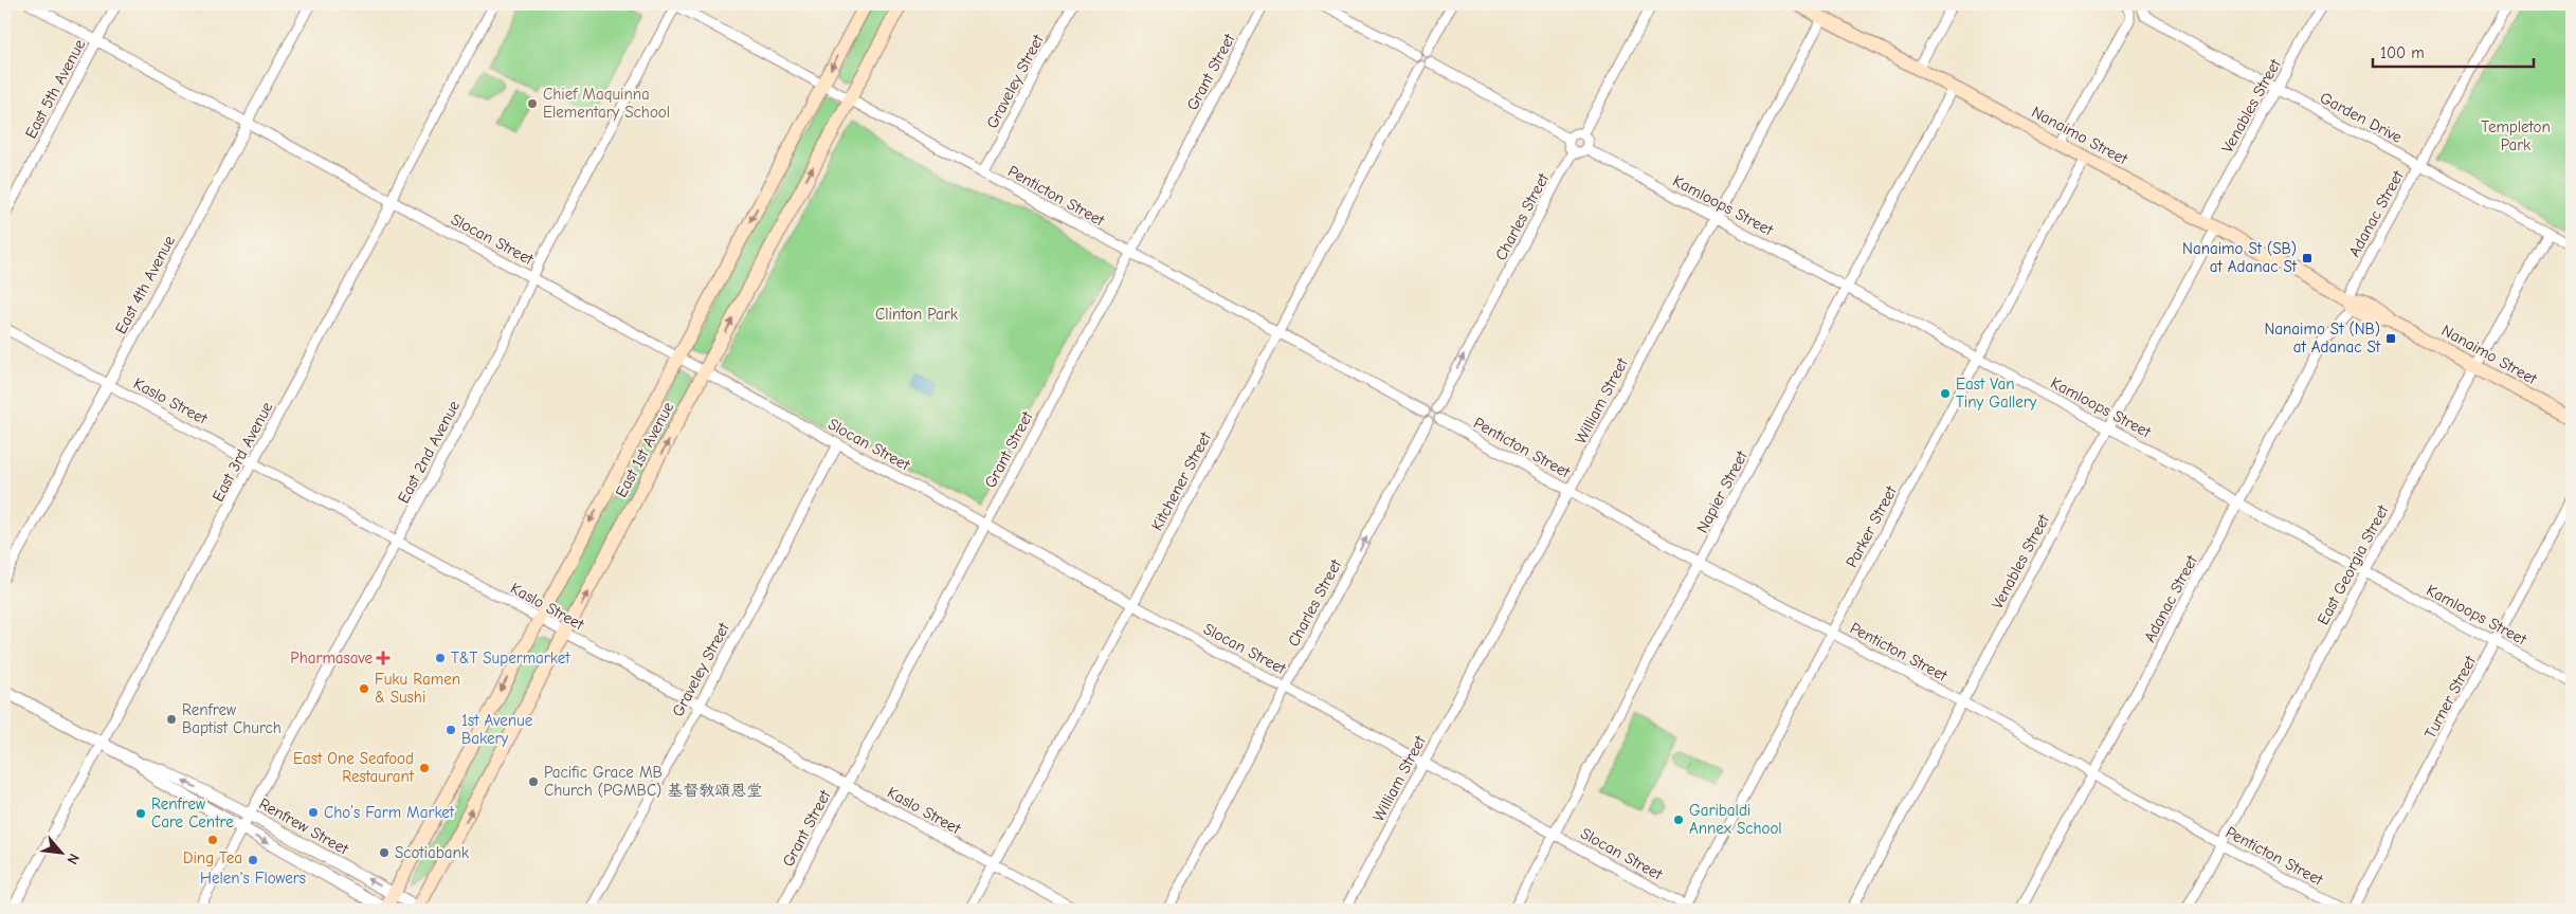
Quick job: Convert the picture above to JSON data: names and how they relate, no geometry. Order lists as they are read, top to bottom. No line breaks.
{"streets":{"main road":["Nanaimo Street","East 1st Avenue"],"street":["Grant Street","Graveley Street","East 5th Avenue","Venables Street","Garden Drive","Penticton Street","Kamloops Street","Adanac Street","Charles Street","Slocan Street","East 4th Avenue","Kaslo Street","William Street","East 3rd Avenue","East 2nd Avenue","Kitchener Street","Napier Street","Parker Street","East Georgia Street","Turner Street","Renfrew Street"]},"crossings":[["Grant Street","Penticton Street"],["Grant Street","Slocan Street"],["Grant Street","Kaslo Street"],["Graveley Street","Penticton Street"],["Graveley Street","Slocan Street"],["Graveley Street","Kaslo Street"],["East 5th Avenue","Slocan Street"],["Venables Street","Garden Drive"],["Venables Street","Nanaimo Street"],["Venables Street","Penticton Street"],["Venables Street","Kamloops Street"],["Garden Drive","Adanac Street"],["Garden Drive","East Georgia Street"],["Nanaimo Street","Adanac Street"],["Nanaimo Street","William Street"],["Nanaimo Street","Napier Street"],["Nanaimo Street","Parker Street"],["Nanaimo Street","East Georgia Street"],["Penticton Street","Adanac Street"],["Penticton Street","Charles Street"],["Penticton Street","William Street"],["Penticton Street","East 1st Avenue"],["Penticton Street","East 2nd Avenue"],["Penticton Street","Kitchener Street"],["Penticton Street","Napier Street"],["Penticton Street","Parker Street"],["Penticton Street","East Georgia Street"],["Kamloops Street","Adanac Street"],["Kamloops Street","Charles Street"],["Kamloops Street","William Street"],["Kamloops Street","Napier Street"],["Kamloops Street","Parker Street"],["Kamloops Street","East Georgia Street"],["Kamloops Street","Turner Street"],["Charles Street","Slocan Street"],["Slocan Street","East 4th Avenue"],["Slocan Street","William Street"],["Slocan Street","East 1st Avenue"],["Slocan Street","East 3rd Avenue"],["Slocan Street","East 2nd Avenue"],["Slocan Street","Kitchener Street"],["Slocan Street","Napier Street"],["Slocan Street","Parker Street"],["East 4th Avenue","Kaslo Street"],["Kaslo Street","East 1st Avenue"],["Kaslo Street","East 3rd Avenue"],["Kaslo Street","East 2nd Avenue"],["Kaslo Street","Kitchener Street"],["East 1st Avenue","Renfrew Street"],["East 3rd Avenue","Renfrew Street"],["East 2nd Avenue","Renfrew Street"]],"one_way":["Charles Street"],"parks":["Templeton Park","Clinton Park"],"places":{"other":["Chief Maquinna Elementary School","East Van Tiny Gallery","T&T Supermarket","Fuku Ramen & Sushi","Renfrew Baptist Church","1st Avenue Bakery","East One Seafood Restaurant","Pacific Grace MB Church (PGMBC) 基督教頌恩堂","Cho’s Farm Market","Renfrew Care Centre","Garibaldi Annex School","Ding Tea","Scotiabank","Helen's Flowers"],"transit":["Nanaimo St (SB) at Adanac St","Nanaimo St (NB) at Adanac St"],"health":["Pharmasave"]},"scale_bar":"100 m","north":"bottom right"}
